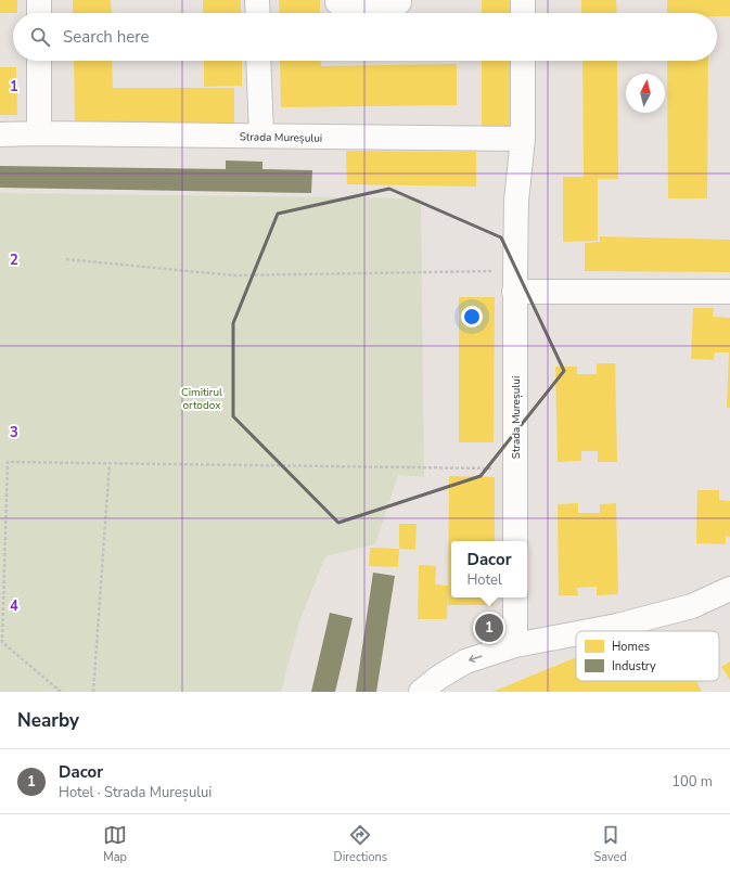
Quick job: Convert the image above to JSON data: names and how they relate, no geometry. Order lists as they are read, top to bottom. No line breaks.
{"streets":{"street":["Strada Mureșului"]},"parks":["Cimitirul ortodox"],"legend":["Homes","Industry"],"north":"top","page":{"search":"Search here","popup":["Dacor","Hotel"],"pins":"1","heading":"Nearby","list":[{"mark":"1","name":"Dacor","note":"Hotel · Strada Mureșului","value":"100 m"}],"nav":["Map","Directions","Saved"]},"grid":{"rows":["1","2","3","4"]}}
